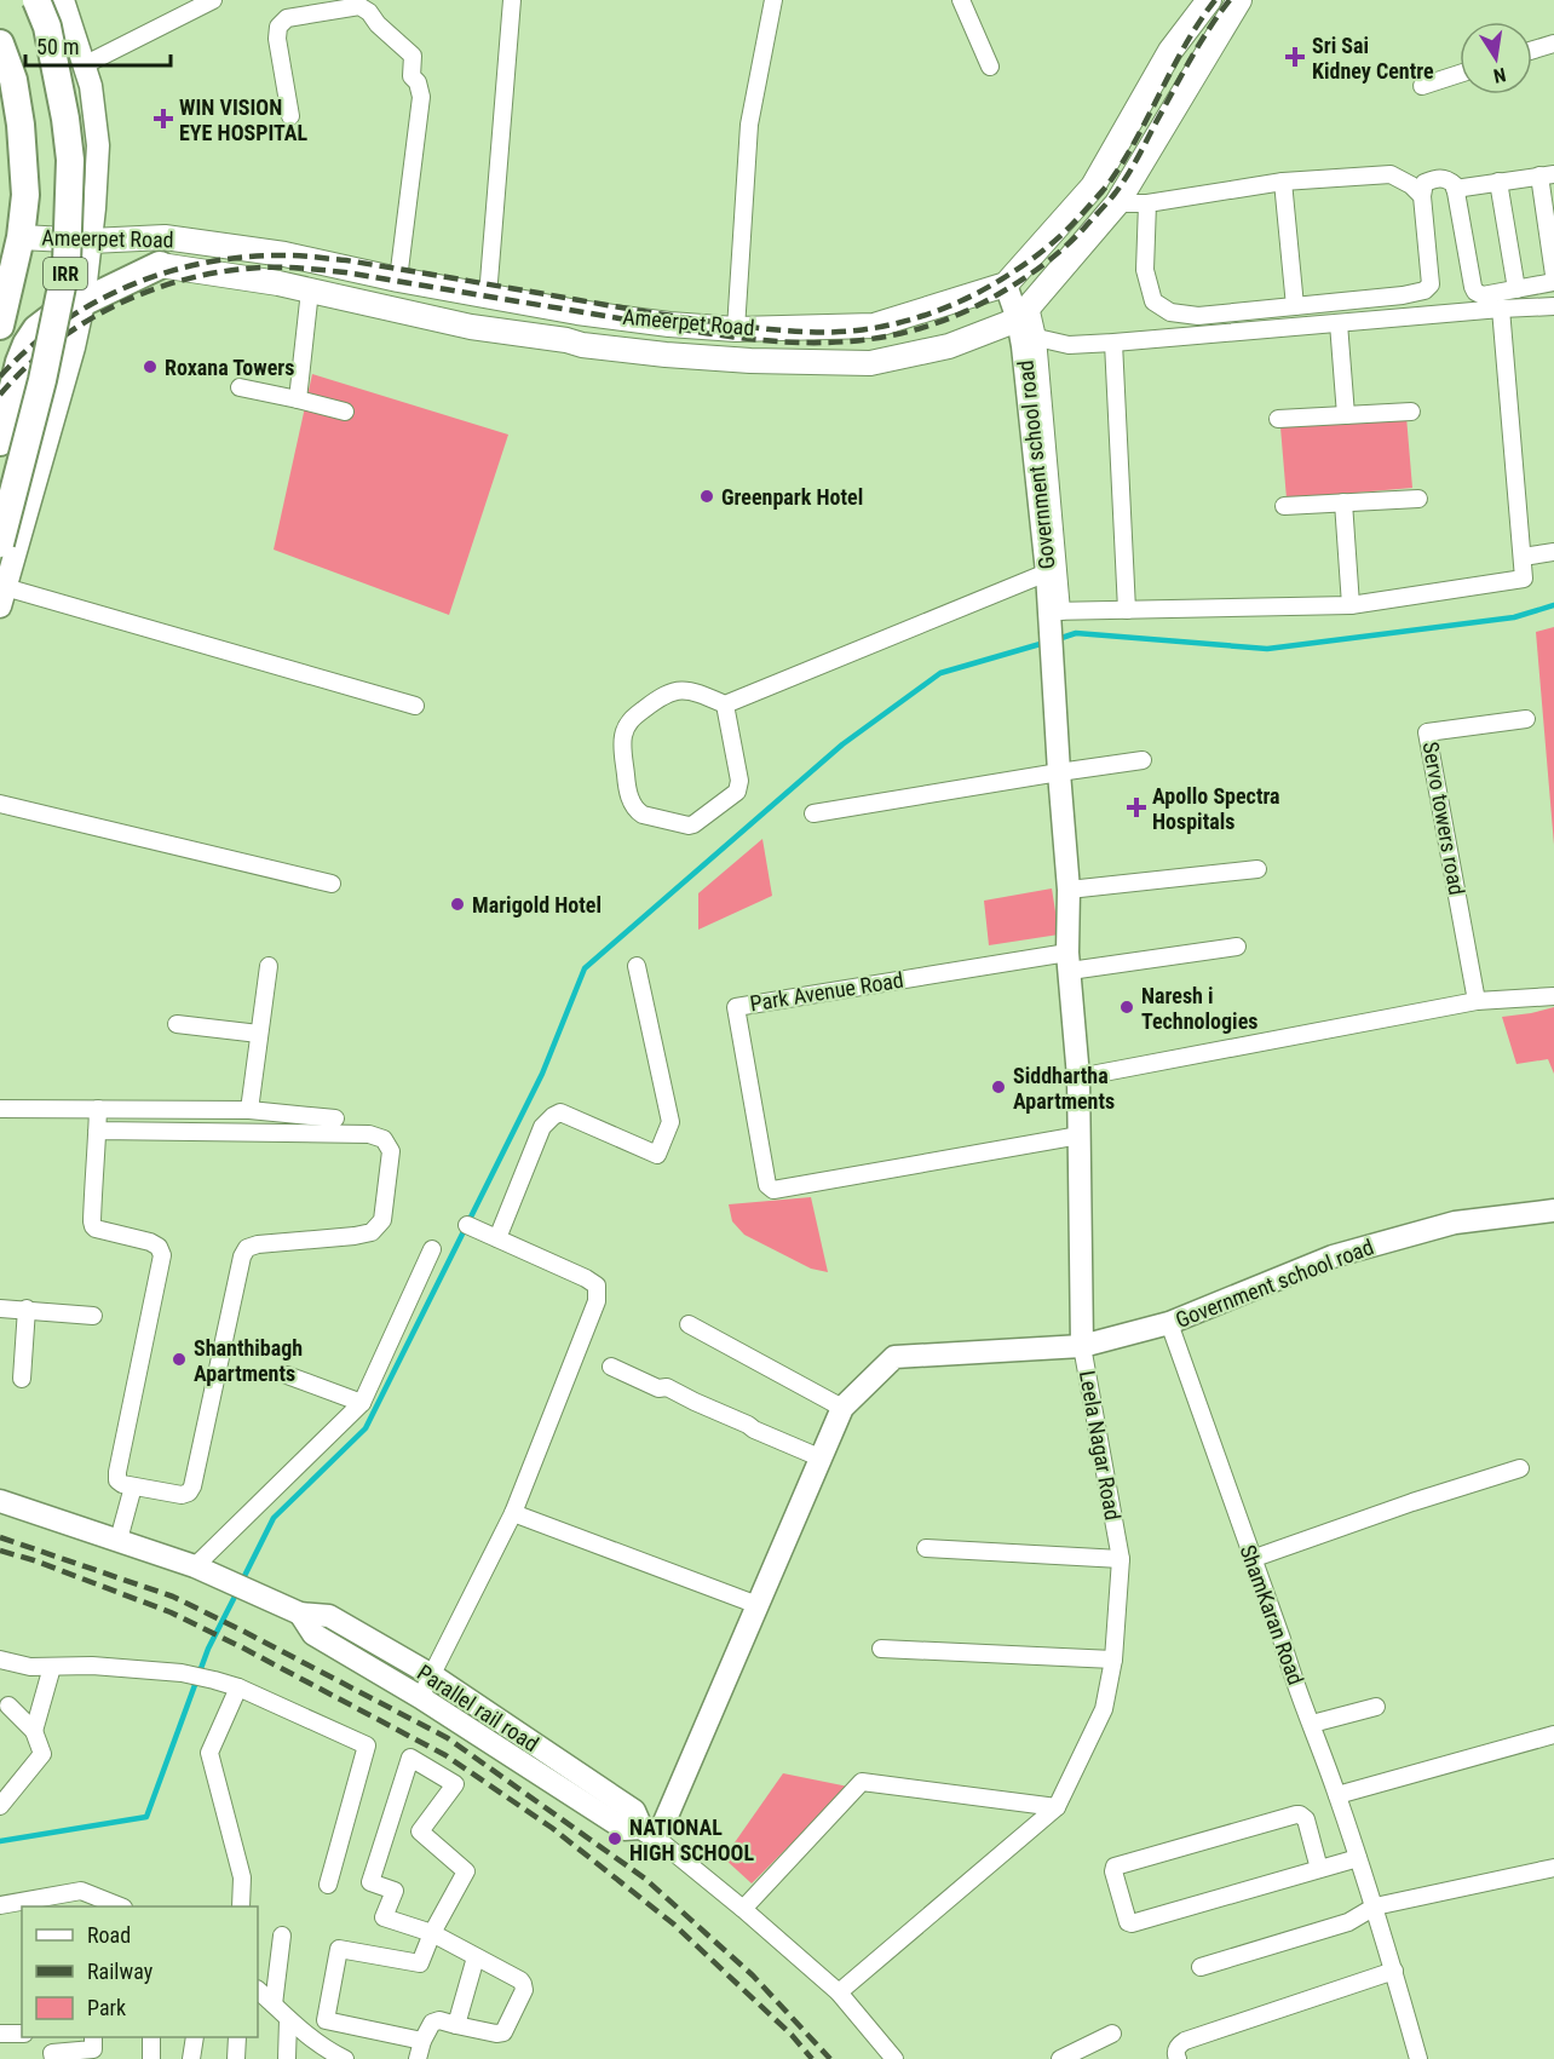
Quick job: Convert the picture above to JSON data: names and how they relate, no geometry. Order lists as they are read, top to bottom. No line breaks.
{"streets":{"main road":["Ameerpet Road","IRR"],"street":["Government school road","Servo towers road","Park Avenue Road","Leela Nagar Road","ShamKaran Road","Parallel rail road"]},"crossings":[["Ameerpet Road","IRR"],["Ameerpet Road","Government school road"],["Government school road","Park Avenue Road"],["Government school road","Leela Nagar Road"],["Government school road","ShamKaran Road"],["Leela Nagar Road","Parallel rail road"]],"places":{"health":["Sri Sai Kidney Centre","WIN VISION EYE HOSPITAL","Apollo Spectra Hospitals"],"other":["Roxana Towers","Greenpark Hotel","Marigold Hotel","Naresh i Technologies","Siddhartha Apartments","Shanthibagh Apartments","NATIONAL HIGH SCHOOL"]},"legend":["Road","Railway","Park"],"scale_bar":"50 m","north":"bottom"}
